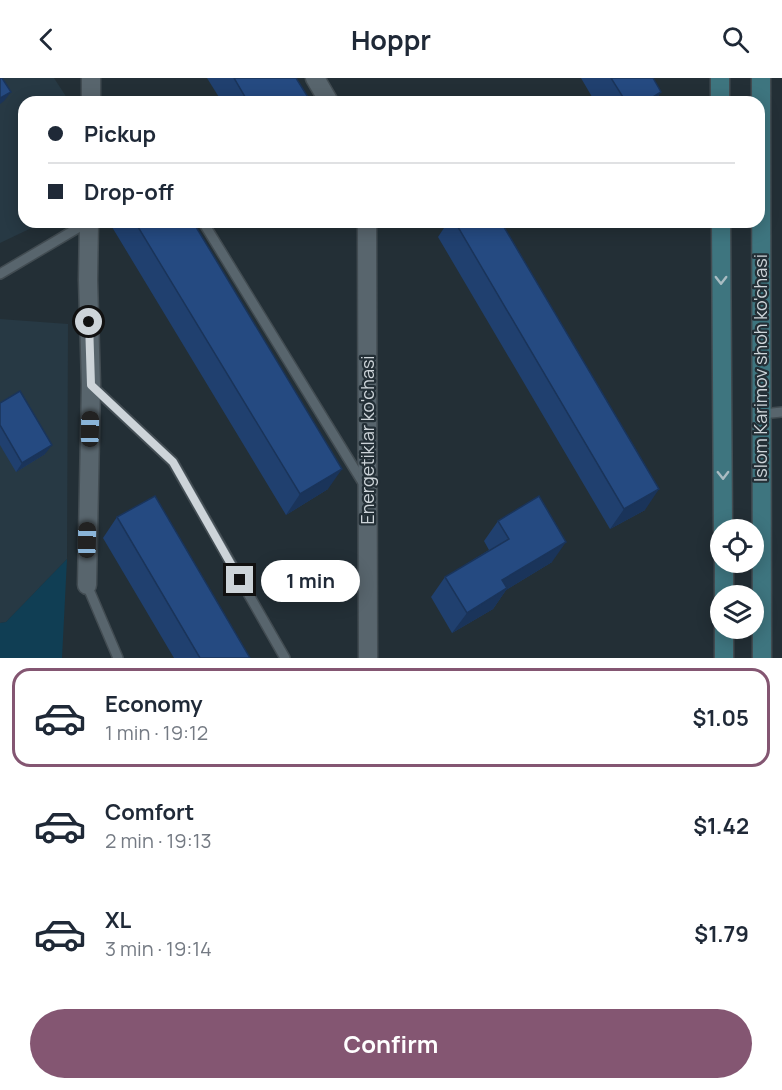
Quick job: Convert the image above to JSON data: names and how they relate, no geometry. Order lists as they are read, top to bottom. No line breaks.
{"streets":{"main road":["Islom Karimov shoh ko'chasi"],"street":["Energetiklar ko'chasi"]},"page":{"header":"Hoppr","banner":["Pickup","Drop-off"],"bubble":"1 min","list":[{"name":"Economy","note":"1 min · 19:12","value":"$1.05"},{"name":"Comfort","note":"2 min · 19:13","value":"$1.42"},{"name":"XL","note":"3 min · 19:14","value":"$1.79"}],"buttons":"Confirm"}}
